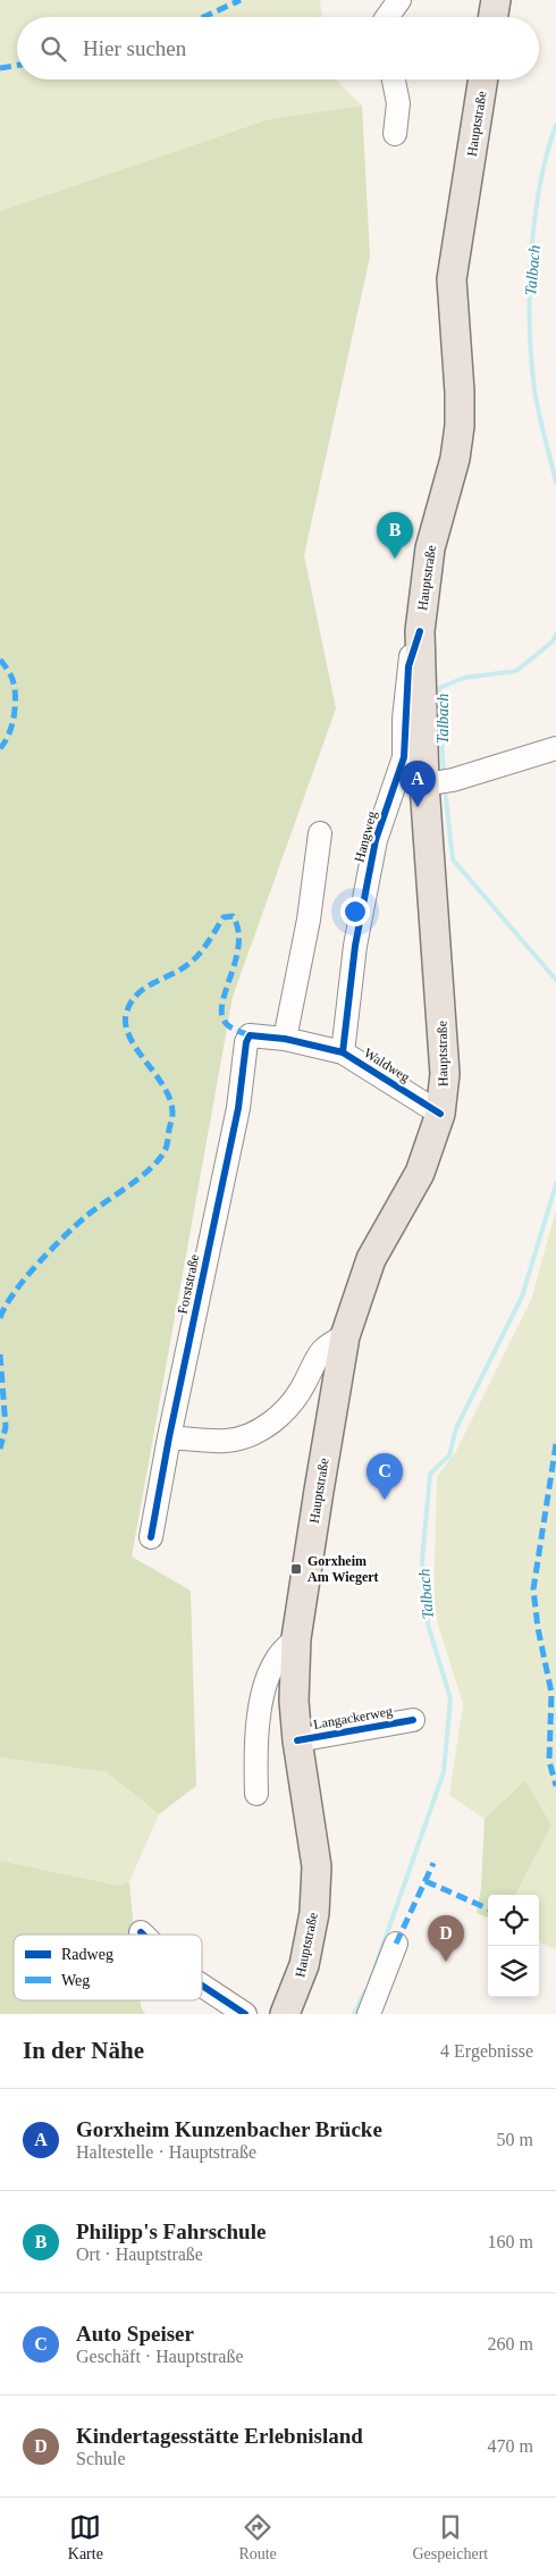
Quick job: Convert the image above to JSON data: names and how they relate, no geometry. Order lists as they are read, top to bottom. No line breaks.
{"streets":{"main road":["Hauptstraße"],"street":["Hangweg","Waldweg","Forststraße","Langackerweg"]},"crossings":[["Hauptstraße","Hangweg"],["Hauptstraße","Waldweg"],["Hauptstraße","Langackerweg"],["Hangweg","Waldweg"],["Waldweg","Forststraße"]],"water":["Talbach"],"places":{"transit":["Gorxheim Am Wiegert"]},"legend":["Radweg","Weg"],"page":{"search":"Hier suchen","pins":["B","A","C","D"],"heading":["In der Nähe","4 Ergebnisse"],"list":[{"mark":"A","name":"Gorxheim Kunzenbacher Brücke","note":"Haltestelle · Hauptstraße","value":"50 m"},{"mark":"B","name":"Philipp's Fahrschule","note":"Ort · Hauptstraße","value":"160 m"},{"mark":"C","name":"Auto Speiser","note":"Geschäft · Hauptstraße","value":"260 m"},{"mark":"D","name":"Kindertagesstätte Erlebnisland","note":"Schule","value":"470 m"}],"nav":["Karte","Route","Gespeichert"]}}
